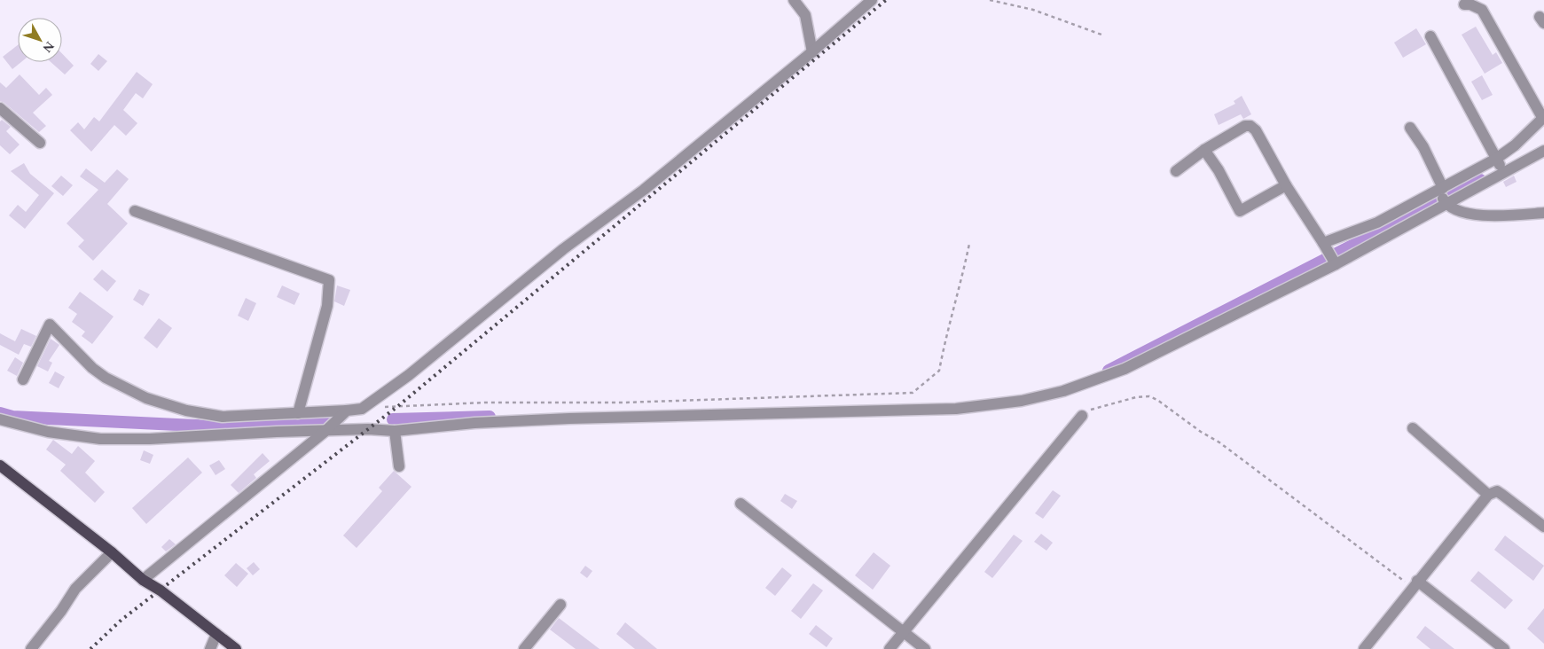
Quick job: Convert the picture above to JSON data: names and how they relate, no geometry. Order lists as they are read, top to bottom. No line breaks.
{"north":"bottom right"}
